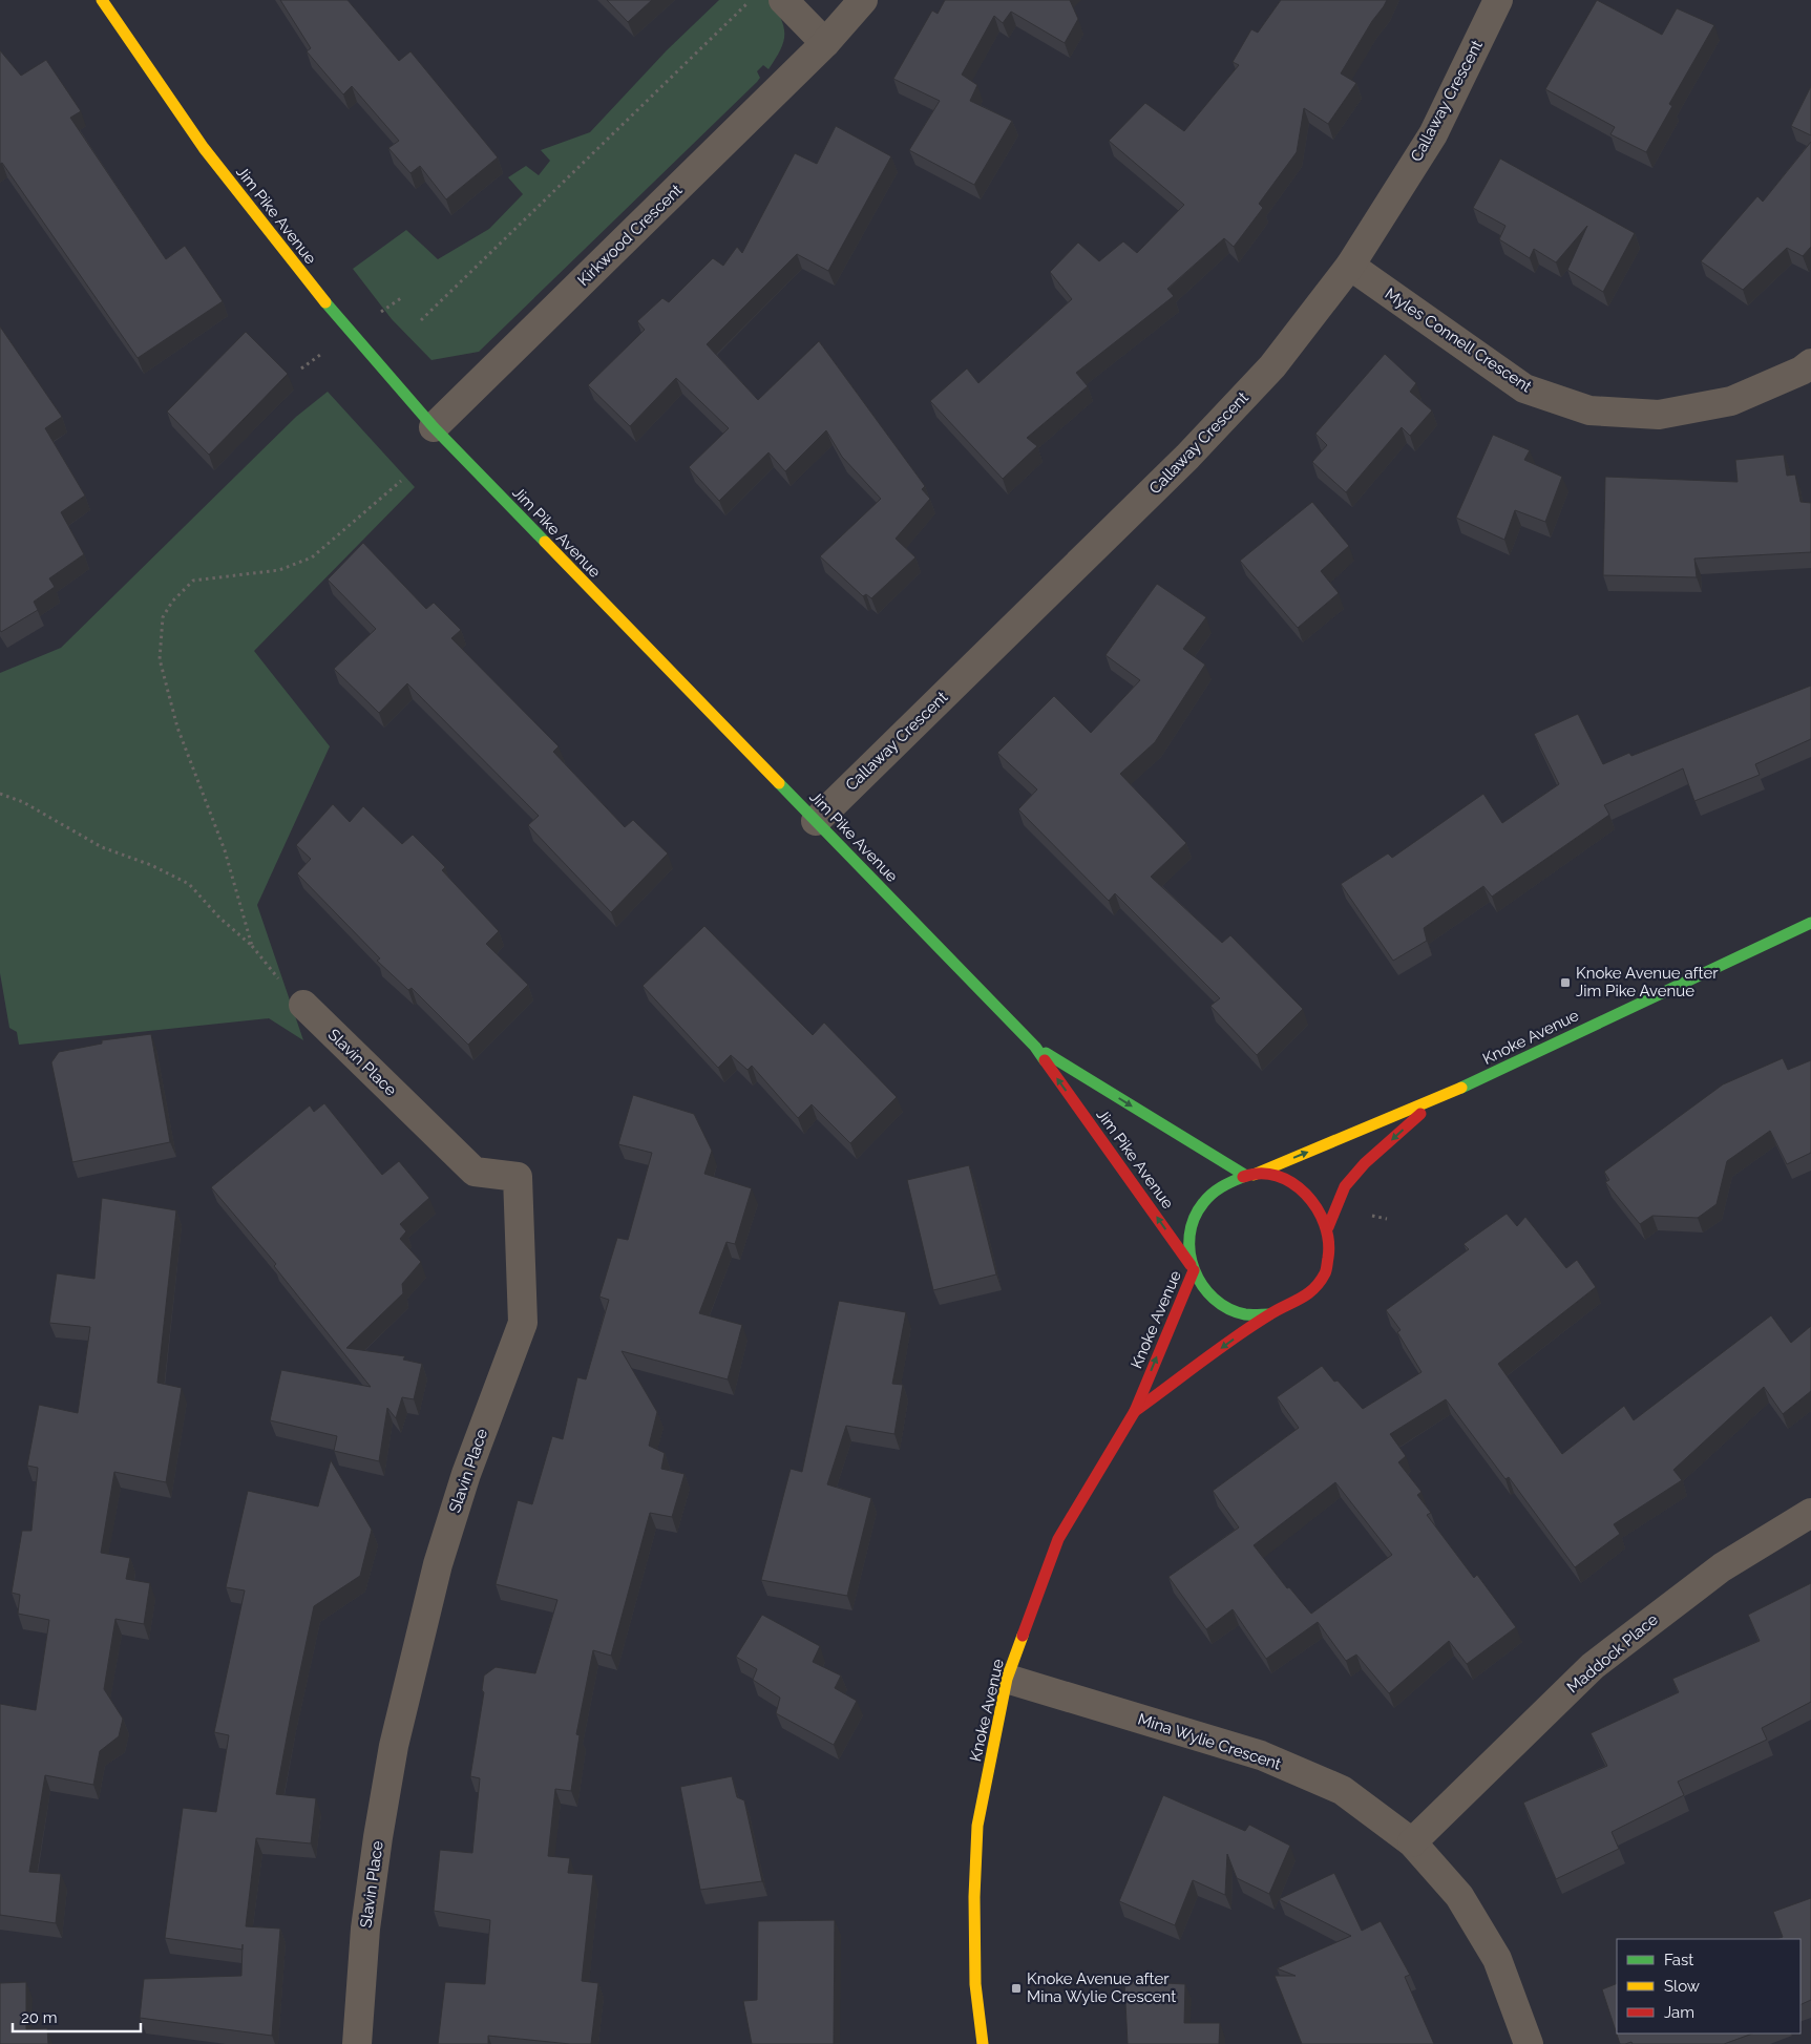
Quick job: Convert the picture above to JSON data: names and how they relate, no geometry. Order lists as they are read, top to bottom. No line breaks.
{"streets":{"street":["Callaway Crescent","Jim Pike Avenue","Kirkwood Crescent","Myles Connell Crescent","Knoke Avenue","Slavin Place","Maddock Place","Mina Wylie Crescent"]},"crossings":[["Callaway Crescent","Jim Pike Avenue"],["Callaway Crescent","Myles Connell Crescent"],["Jim Pike Avenue","Kirkwood Crescent"],["Jim Pike Avenue","Knoke Avenue"],["Knoke Avenue","Mina Wylie Crescent"],["Maddock Place","Mina Wylie Crescent"]],"places":{"transit":["Knoke Avenue after Jim Pike Avenue","Knoke Avenue after Mina Wylie Crescent"]},"legend":["Fast","Slow","Jam"],"scale_bar":"20 m"}
